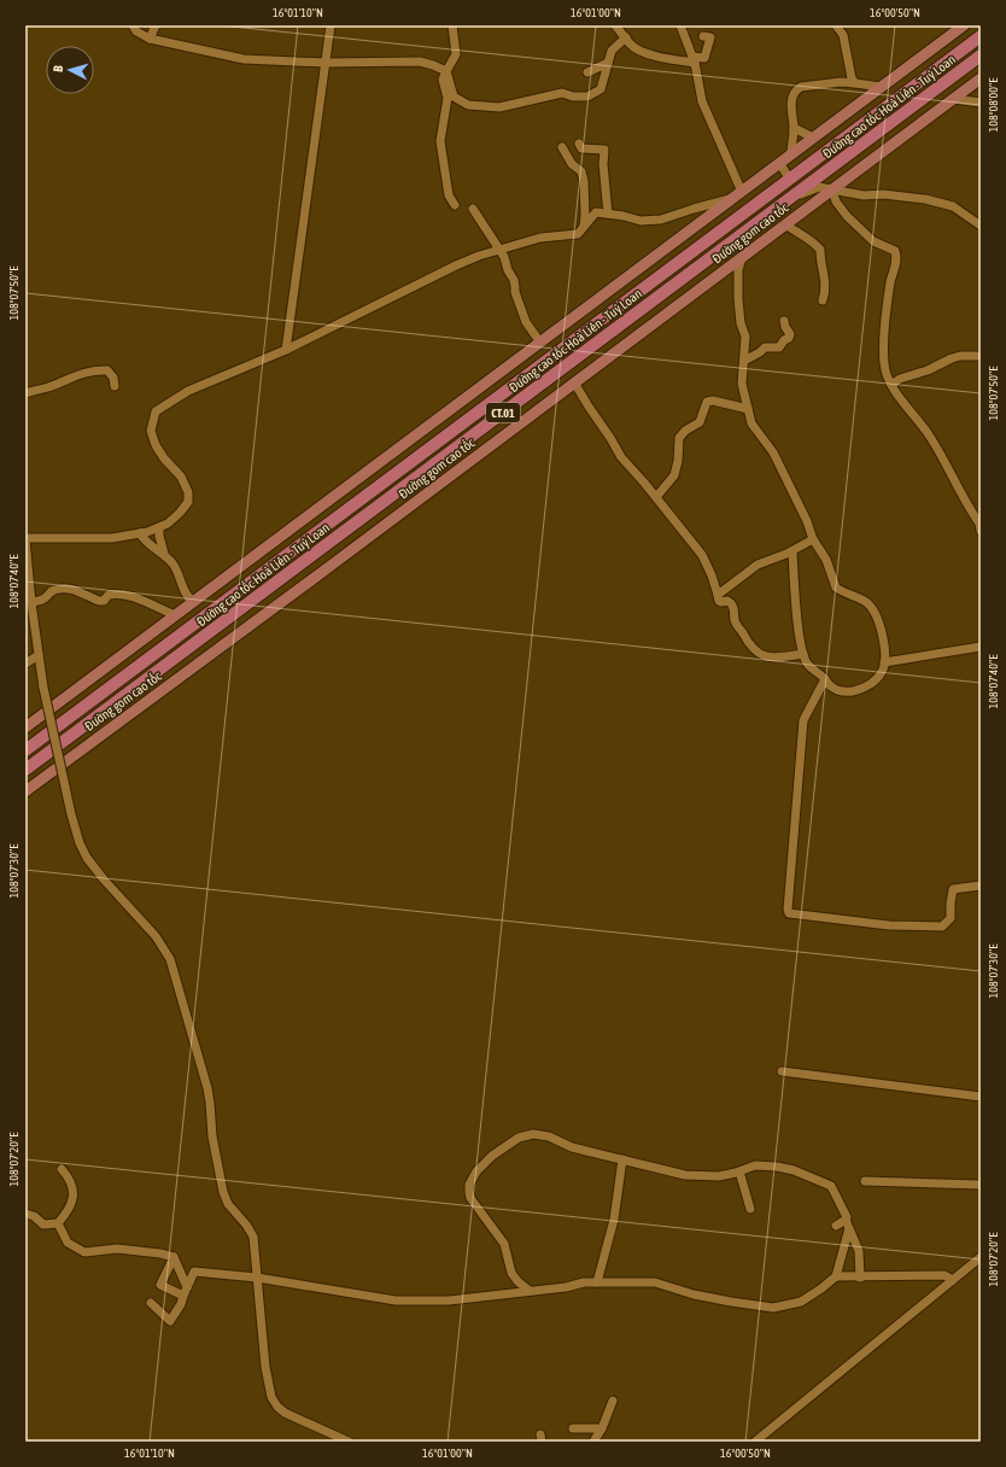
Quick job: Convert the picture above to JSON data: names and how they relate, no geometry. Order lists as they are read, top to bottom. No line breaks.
{"streets":{"highway":["Đường cao tốc Hoà Liên - Tuý Loan","CT.01"],"main road":["Đường gom cao tốc"]},"north":"left","coordinates":["16°01'10\"N","16°01'00\"N","16°00'50\"N","108°08'00\"E","108°07'50\"E","108°07'40\"E","108°07'30\"E","108°07'20\"E"]}
